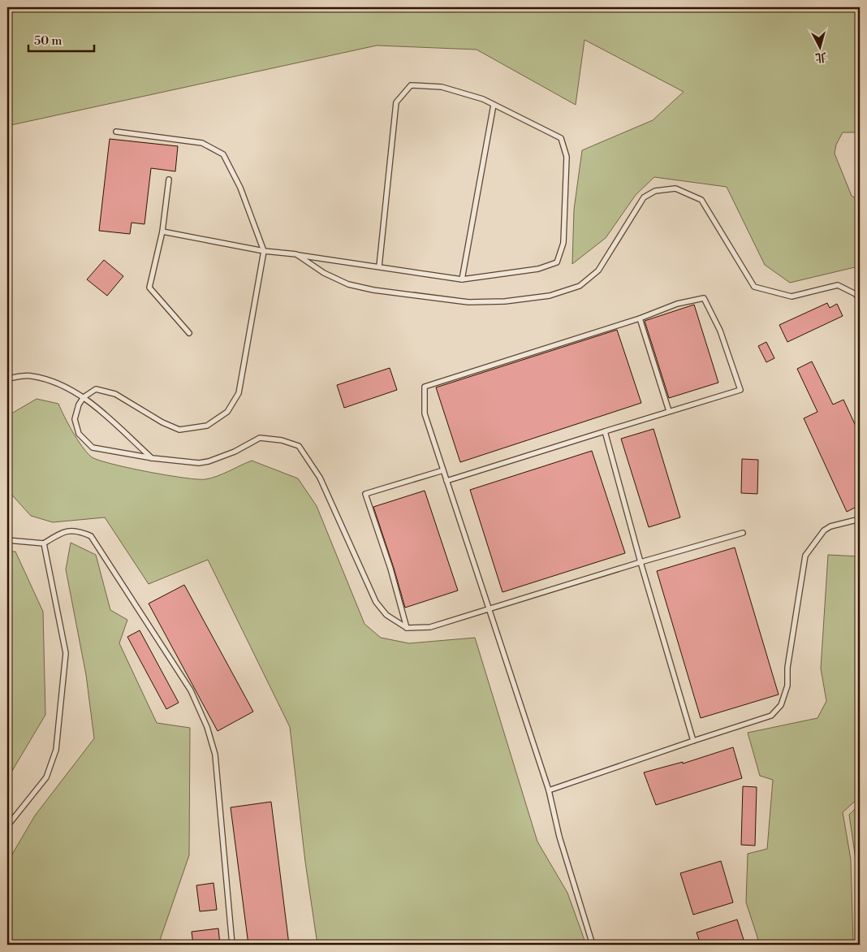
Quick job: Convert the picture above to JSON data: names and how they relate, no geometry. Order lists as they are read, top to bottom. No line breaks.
{"scale_bar":"50 m","north":"bottom"}
